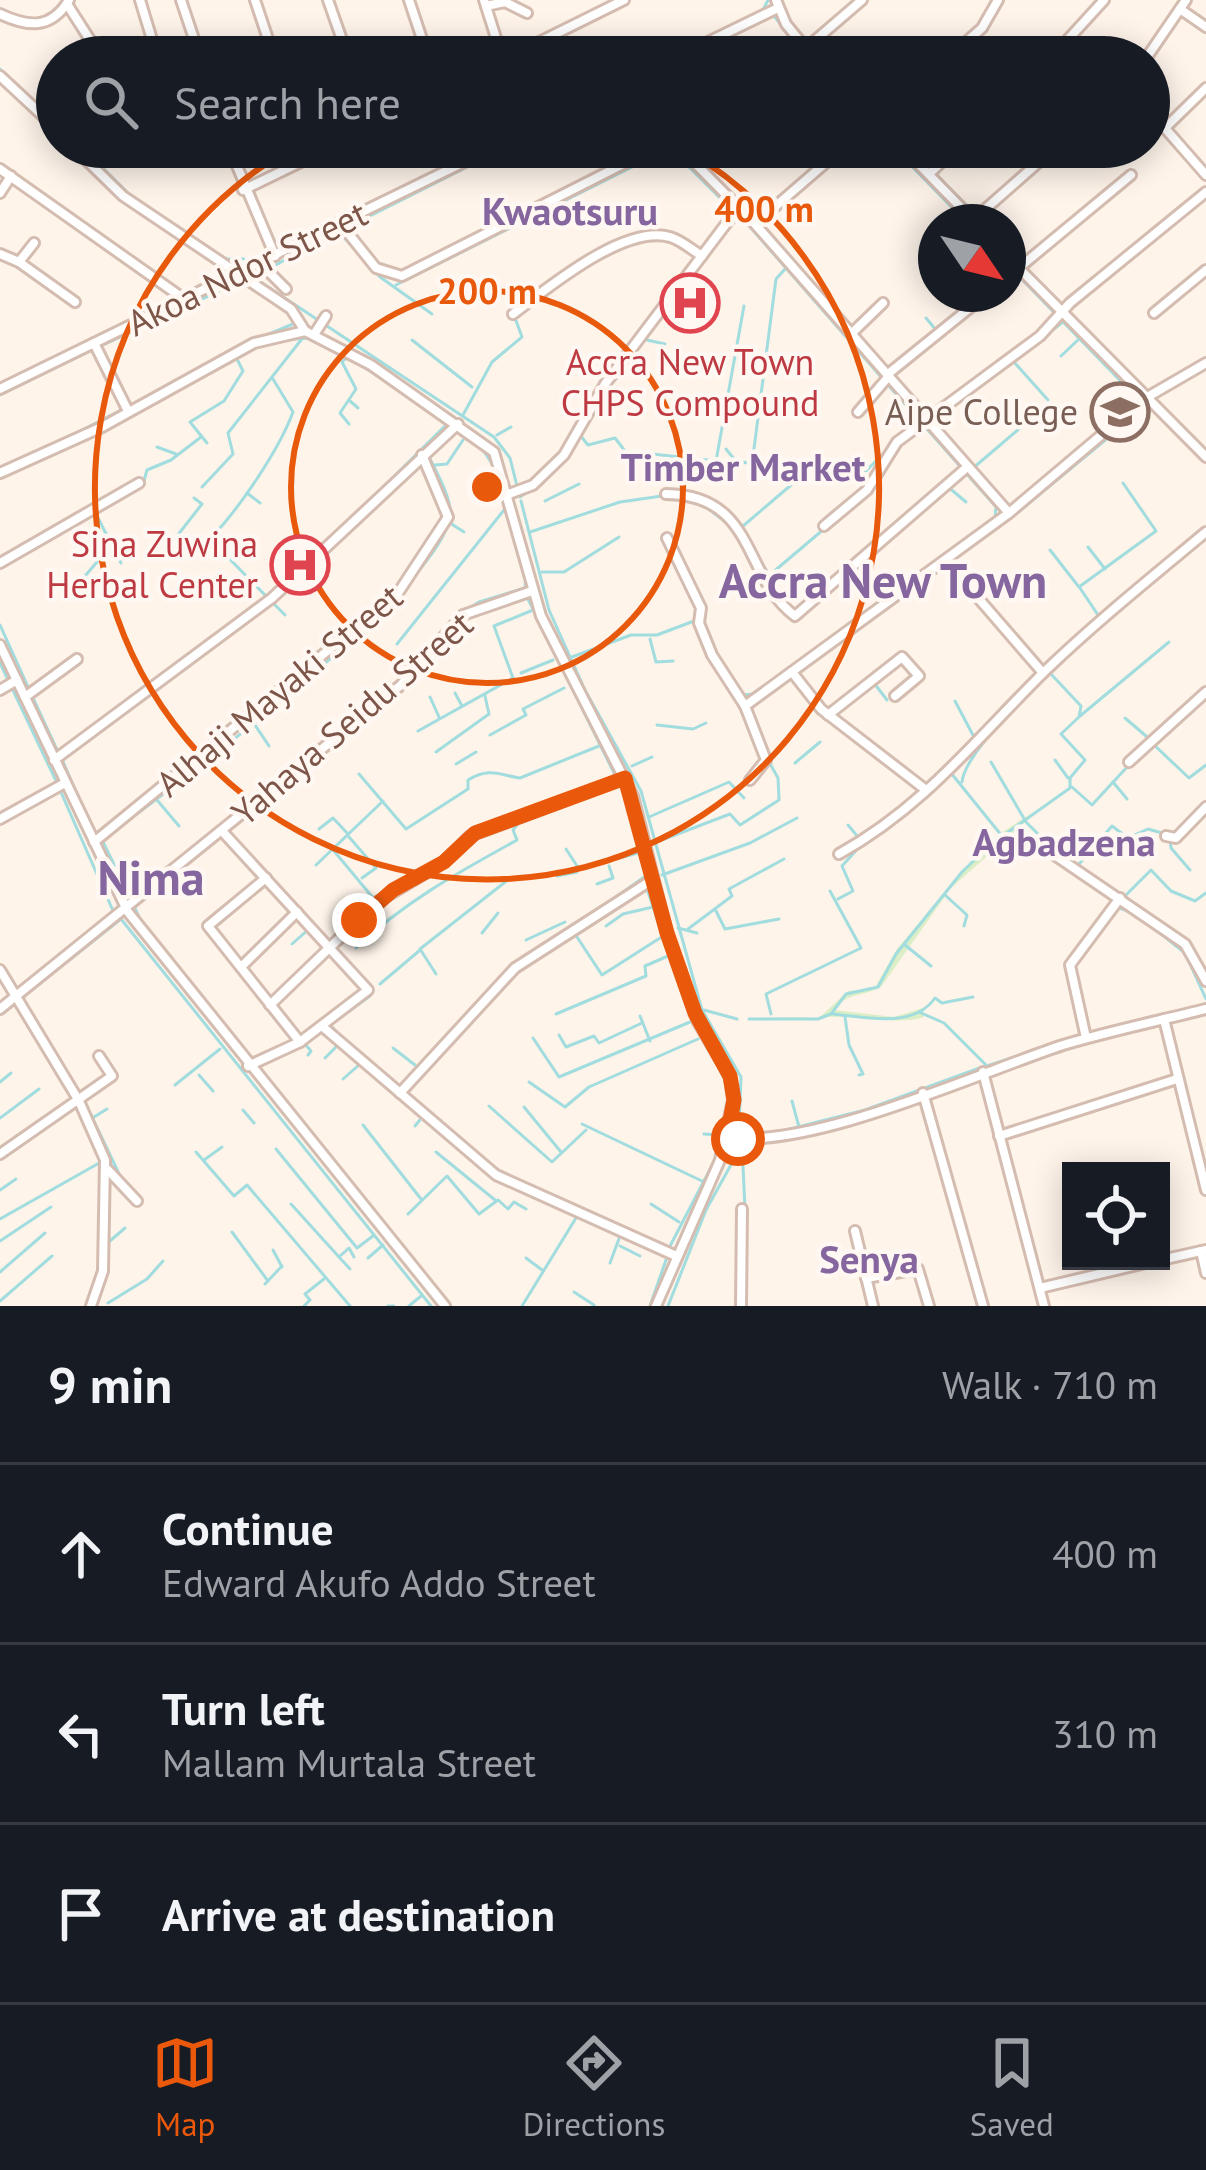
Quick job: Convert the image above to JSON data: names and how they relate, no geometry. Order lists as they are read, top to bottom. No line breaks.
{"streets":{"street":["Akoa Ndor Street","Alhaji Mayaki Street","Yahaya Seidu Street"]},"districts":["Kwaotsuru","Timber Market","Accra New Town","Agbadzena","Nima","Senya"],"places":{"hospital":["Accra New Town CHPS Compound","Sina Zuwina Herbal Center"],"school or university":["Aipe College"]},"north":"bottom right","page":{"search":"Search here","heading":["9 min","Walk · 710 m"],"list":[["Continue","Edward Akufo Addo Street","400 m"],["Turn left","Mallam Murtala Street","310 m"],"Arrive at destination"],"nav":["Map","Directions","Saved"]},"rings":["400 m","200 m"]}
